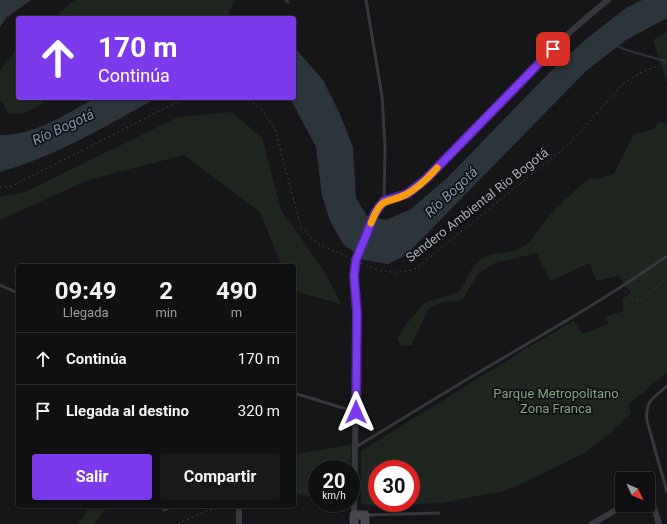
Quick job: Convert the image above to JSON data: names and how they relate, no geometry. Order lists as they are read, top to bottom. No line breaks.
{"streets":{"path":["Sendero Ambiental Rio Bogotá"]},"water":["Río Bogotá"],"parks":["Parque Metropolitano Zona Franca"],"north":"bottom right","page":{"turn":["170 m","Continúa"],"eta":["09:49","Llegada","2","min","490","m"],"list":[{"name":"Continúa","value":"170 m"},{"name":"Llegada al destino","value":"320 m"}],"buttons":["Salir","Compartir"],"speed":"20 km/h","limit":"30"}}
